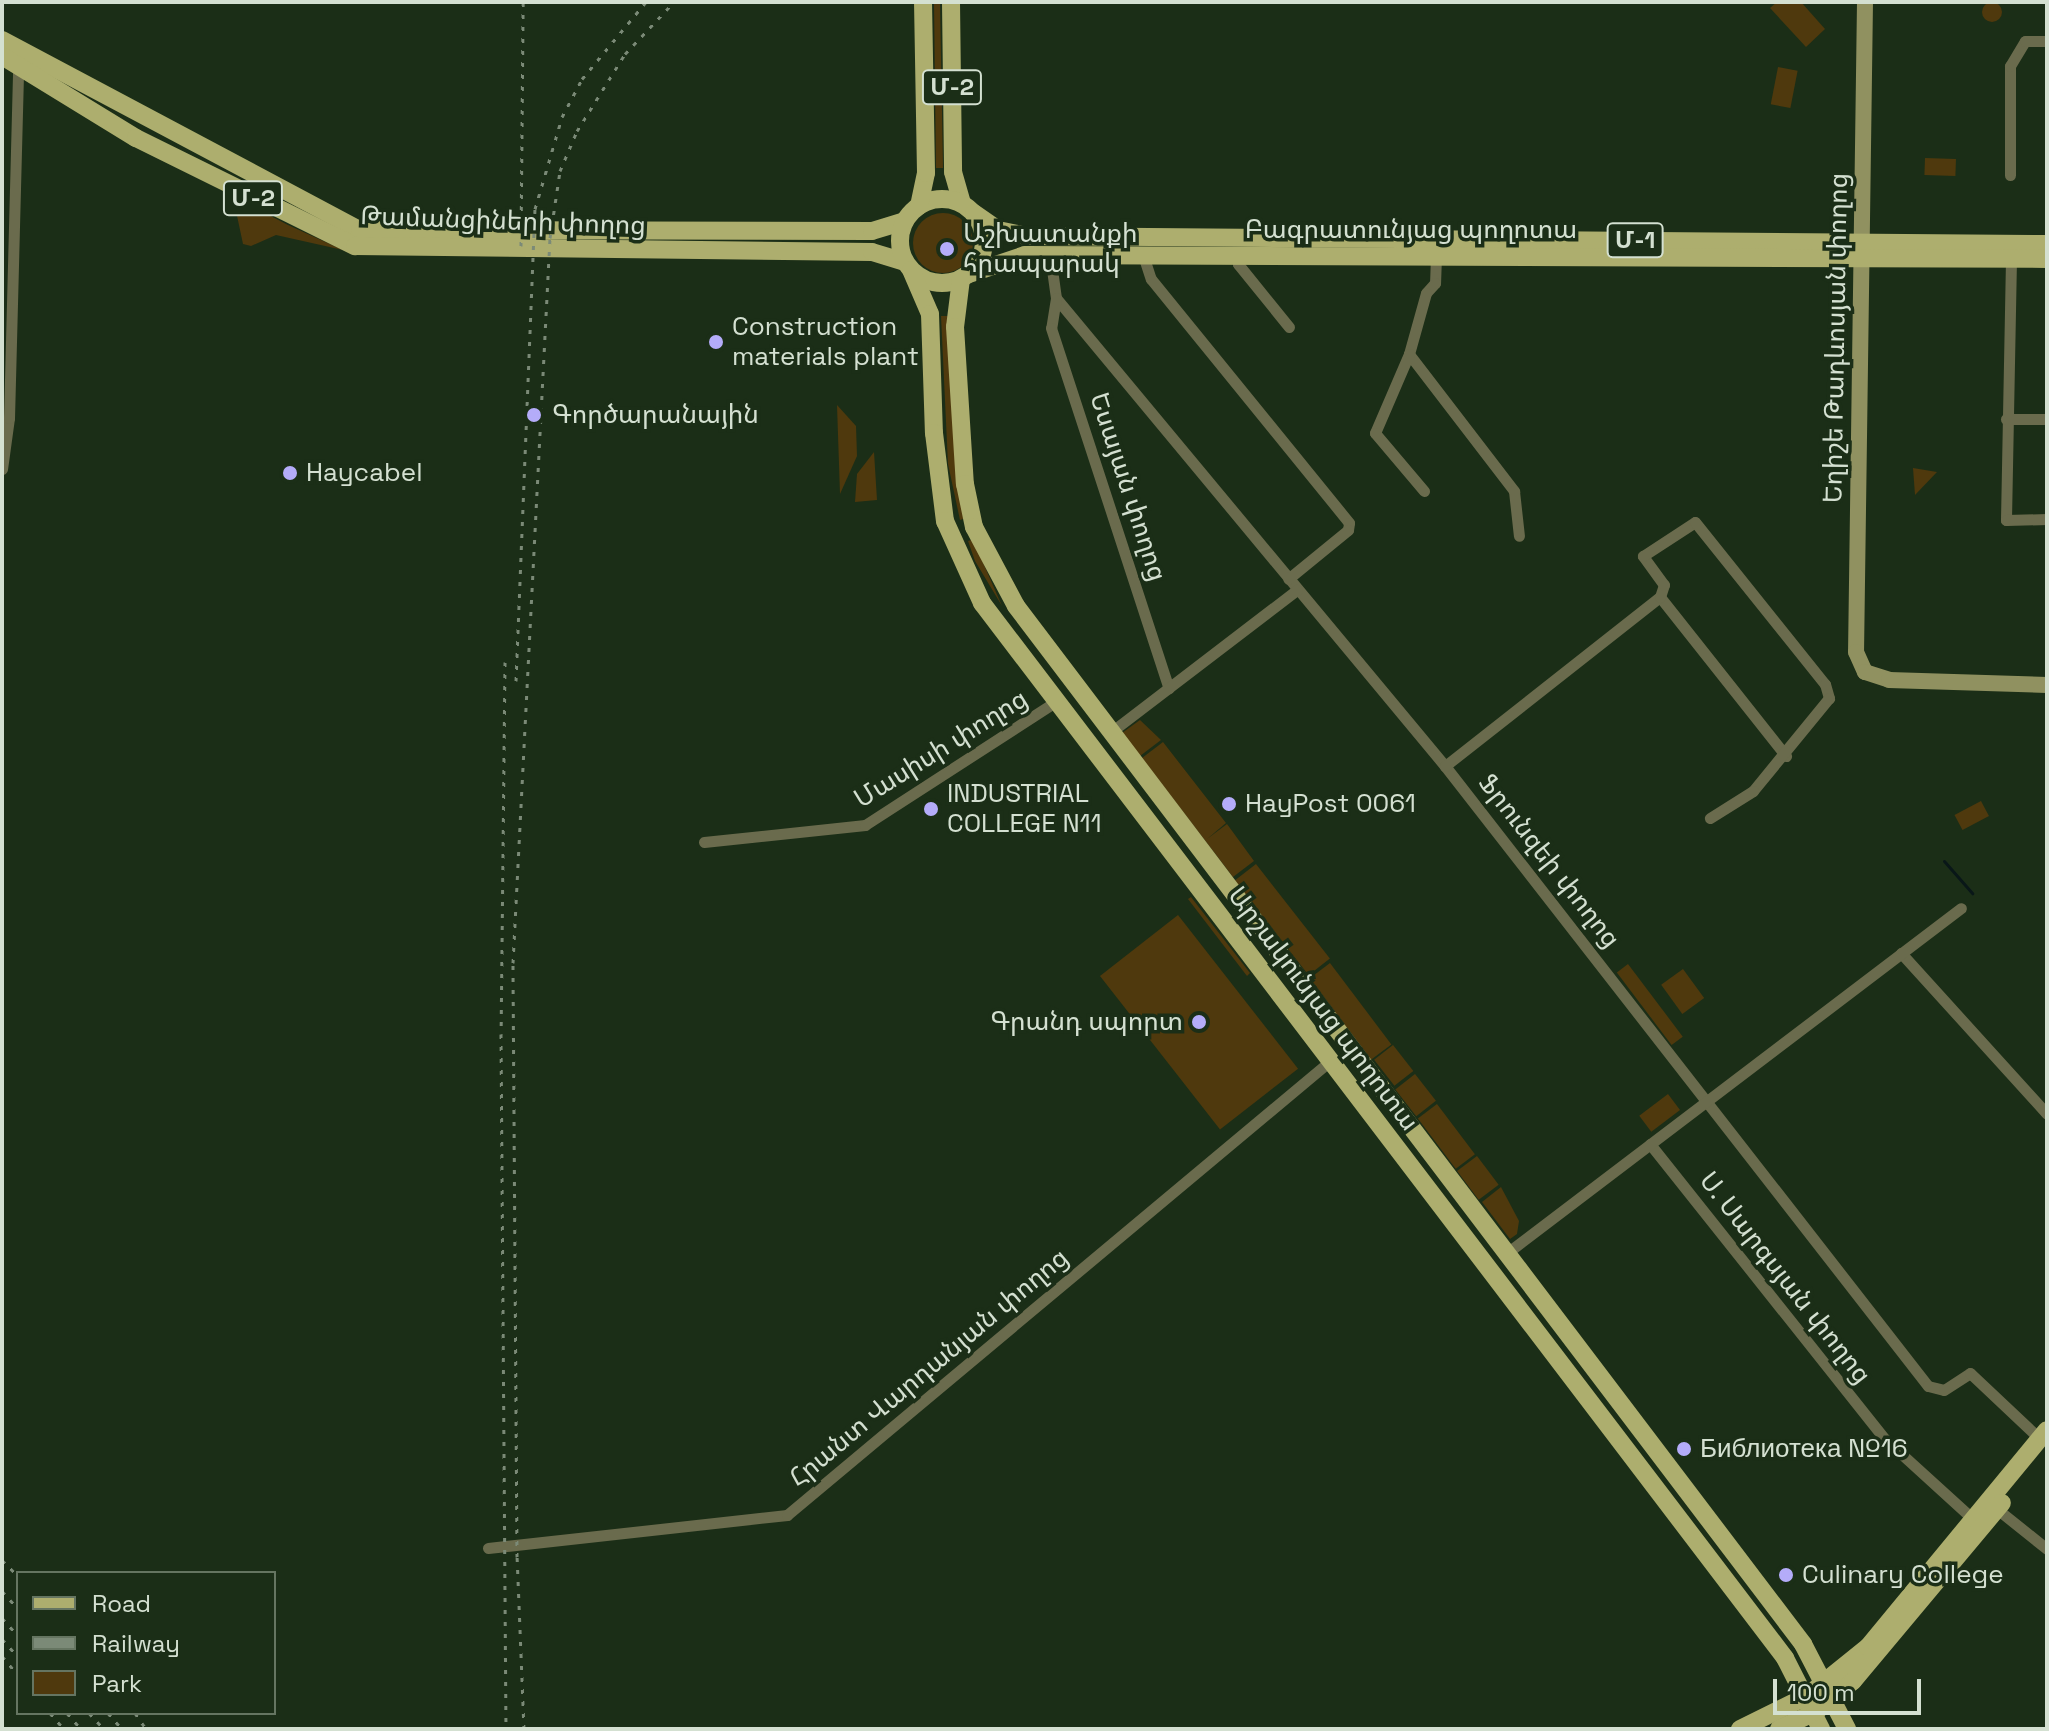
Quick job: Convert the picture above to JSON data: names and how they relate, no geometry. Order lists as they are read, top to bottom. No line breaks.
{"streets":{"main road":["Մ-2","Թամանցիների փողոց","Բագրատունյաց պողոտա","Մ-1","Արշակունյաց պողոտա"],"street":["Եղիշե Թադևոսյան փողոց","Եսայան փողոց","Մասիսի փողոց","Ֆրունզեի փողոց","Ս. Սարգսյան փողոց","Հրանտ Վարդանյան փողոց"]},"crossings":[["Մ-2","Թամանցիների փողոց"],["Մ-2","Բագրատունյաց պողոտա"],["Մ-2","Արշակունյաց պողոտա"],["Թամանցիների փողոց","Բագրատունյաց պողոտա"],["Թամանցիների փողոց","Արշակունյաց պողոտա"],["Բագրատունյաց պողոտա","Եղիշե Թադևոսյան փողոց"],["Բագրատունյաց պողոտա","Արշակունյաց պողոտա"],["Եսայան փողոց","Ֆրունզեի փողոց"],["Մասիսի փողոց","Արշակունյաց պողոտա"],["Արշակունյաց պողոտա","Հրանտ Վարդանյան փողոց"]],"places":["Աշխատանքի հրապարակ","Construction materials plant","Գործարանային","Haycabel","HayPost 0061","INDUSTRIAL COLLEGE N11","Գրանդ սպորտ","Библиотека №16","Culinary College"],"legend":["Road","Railway","Park"],"scale_bar":"100 m"}
